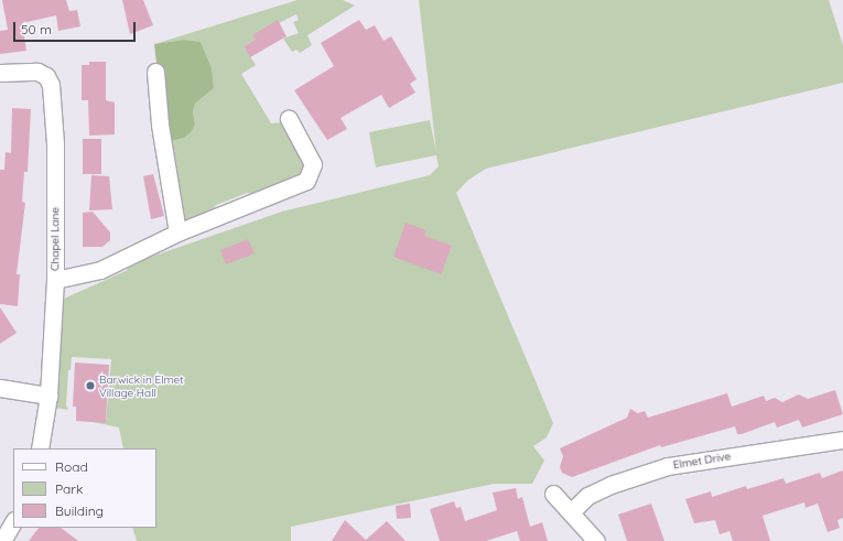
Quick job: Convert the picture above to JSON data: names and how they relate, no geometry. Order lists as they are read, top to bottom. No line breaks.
{"streets":{"street":["Chapel Lane","Elmet Drive"]},"places":["Barwick in Elmet Village Hall"],"legend":["Road","Park","Building"],"scale_bar":"50 m"}
